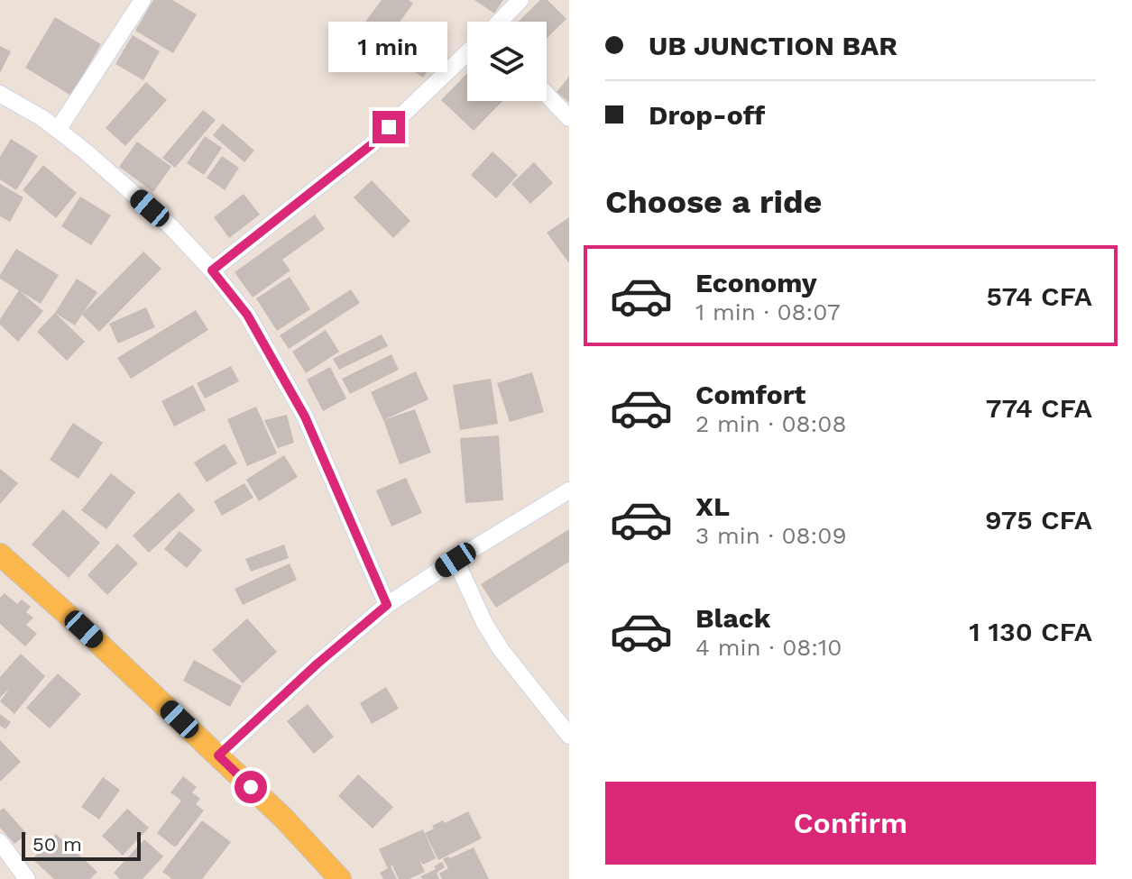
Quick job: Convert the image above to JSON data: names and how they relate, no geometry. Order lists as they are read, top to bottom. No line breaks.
{"scale_bar":"50 m","page":{"banner":["UB JUNCTION BAR","Drop-off"],"bubble":"1 min","heading":"Choose a ride","list":[{"name":"Economy","note":"1 min · 08:07","value":"574 CFA"},{"name":"Comfort","note":"2 min · 08:08","value":"774 CFA"},{"name":"XL","note":"3 min · 08:09","value":"975 CFA"},{"name":"Black","note":"4 min · 08:10","value":"1 130 CFA"}],"buttons":"Confirm","scale":"50 m"}}
